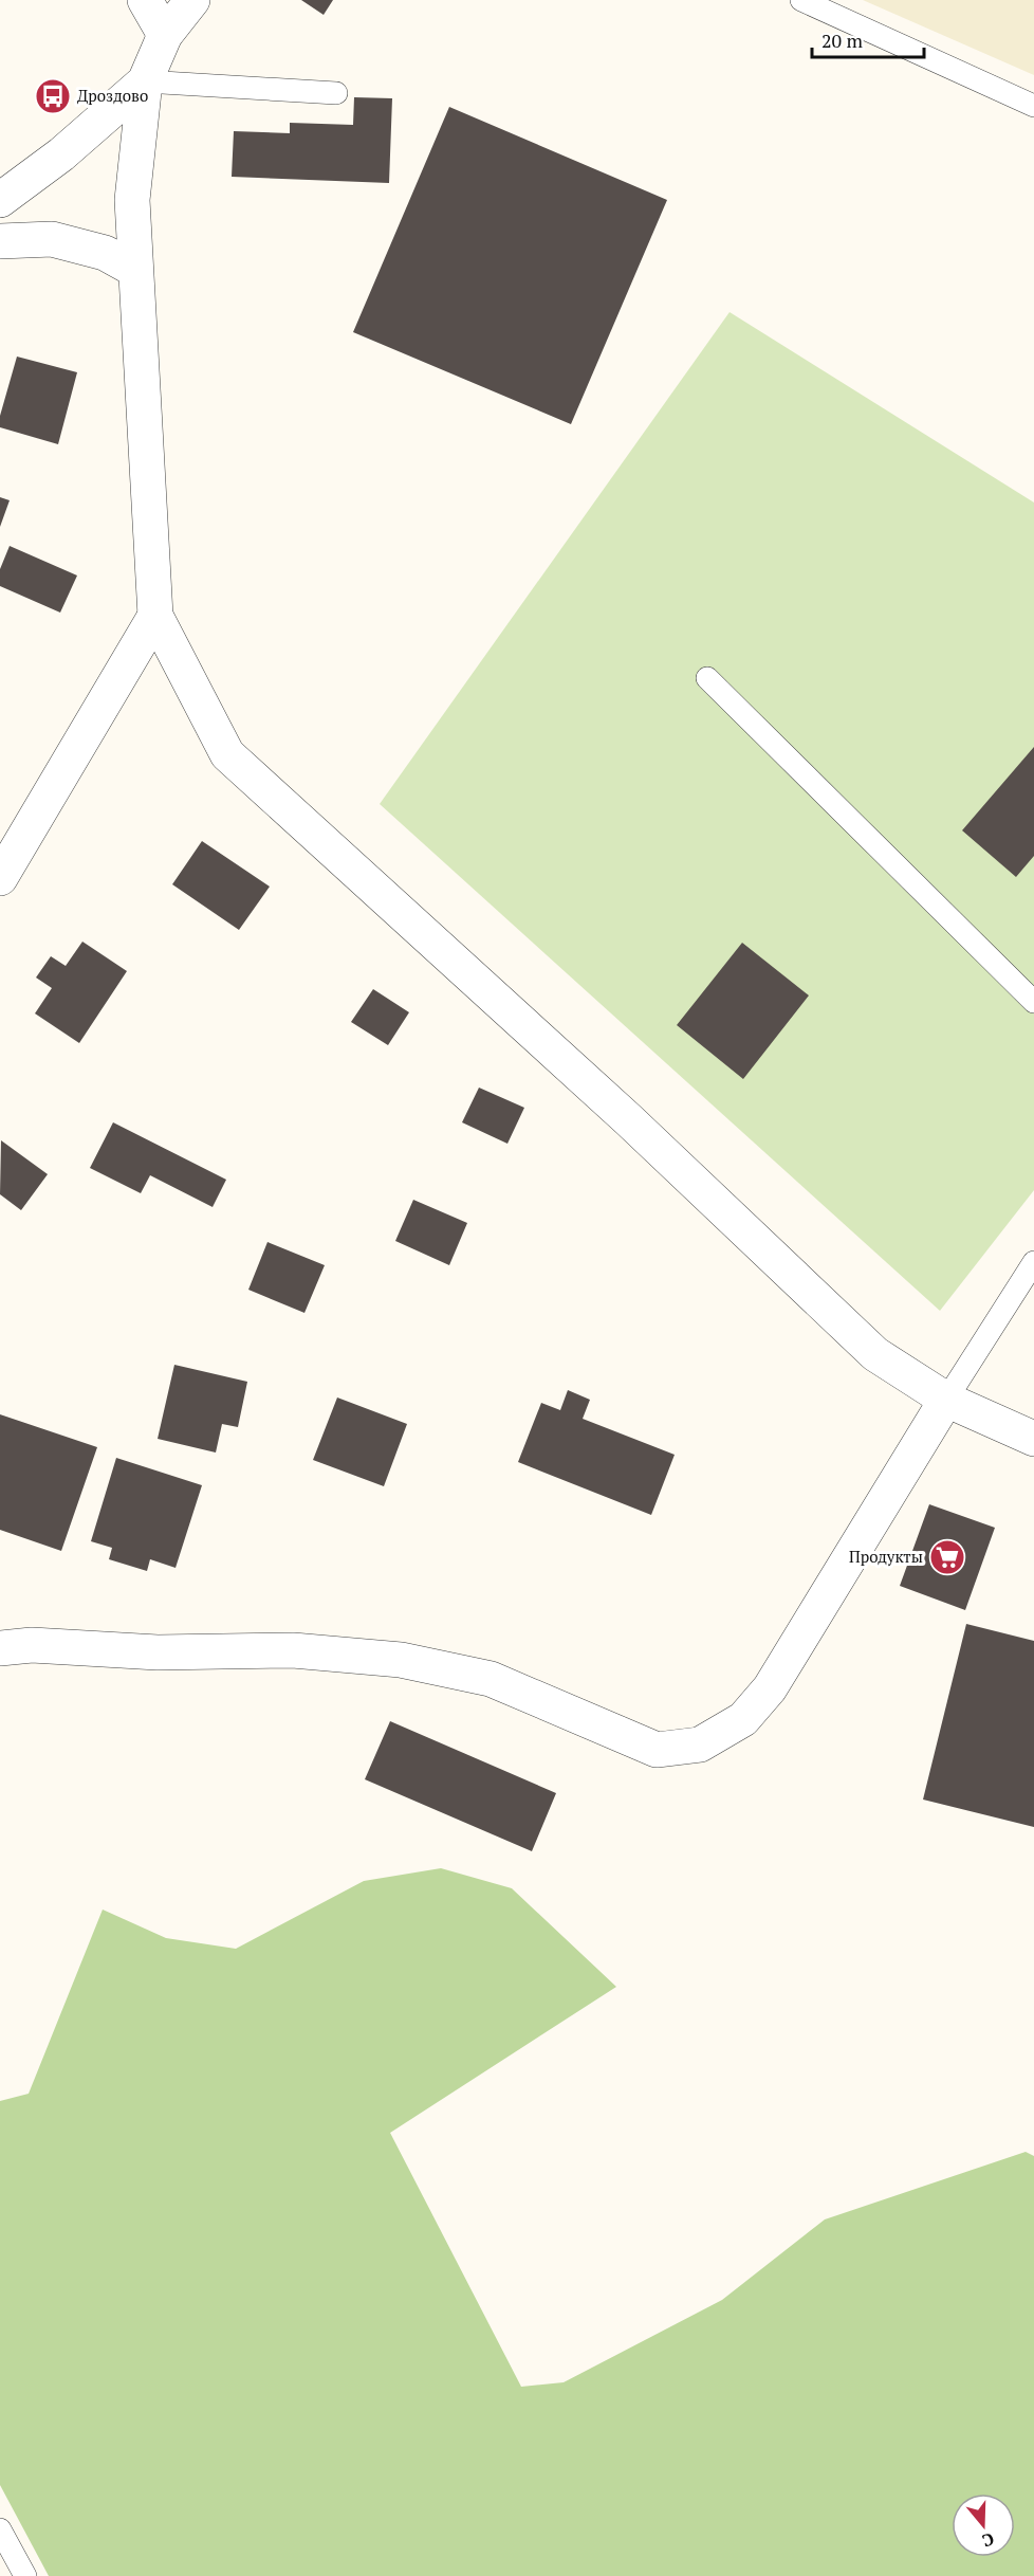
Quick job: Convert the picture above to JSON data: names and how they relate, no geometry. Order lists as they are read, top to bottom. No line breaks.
{"places":{"bus stop":["Дроздово"],"supermarket":["Продукты"]},"scale_bar":"20 m","north":"bottom"}
